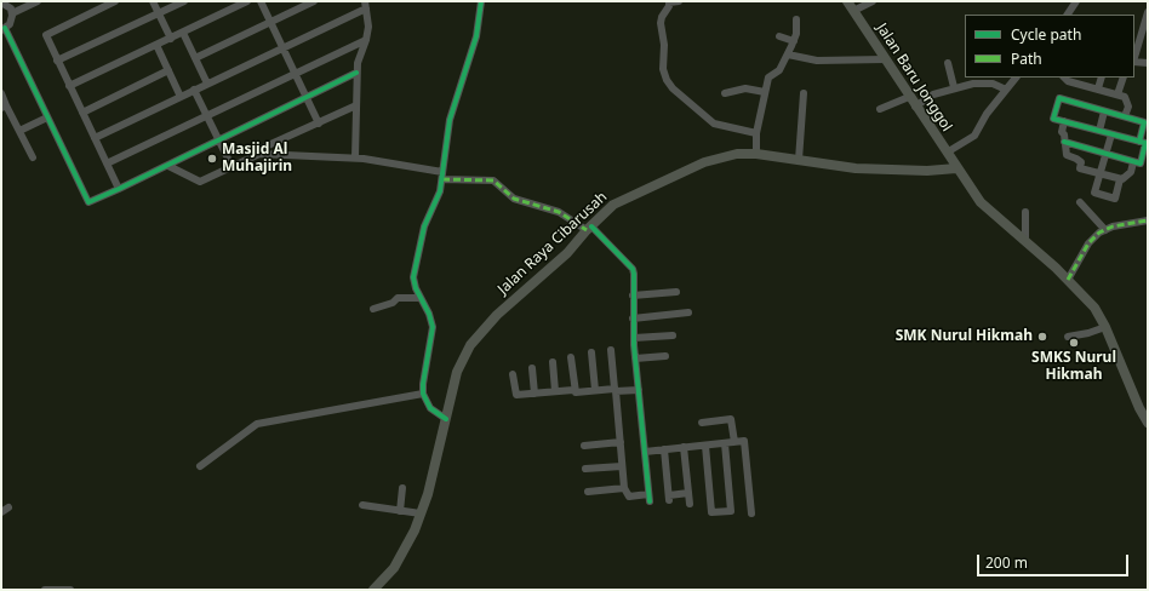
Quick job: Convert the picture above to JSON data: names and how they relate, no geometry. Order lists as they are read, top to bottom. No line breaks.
{"streets":{"main road":["Jalan Baru Jonggol","Jalan Raya Cibarusah"]},"crossings":[["Jalan Baru Jonggol","Jalan Raya Cibarusah"]],"places":["Masjid Al Muhajirin","SMK Nurul Hikmah","SMKS Nurul Hikmah"],"legend":["Cycle path","Path"],"scale_bar":"200 m"}
